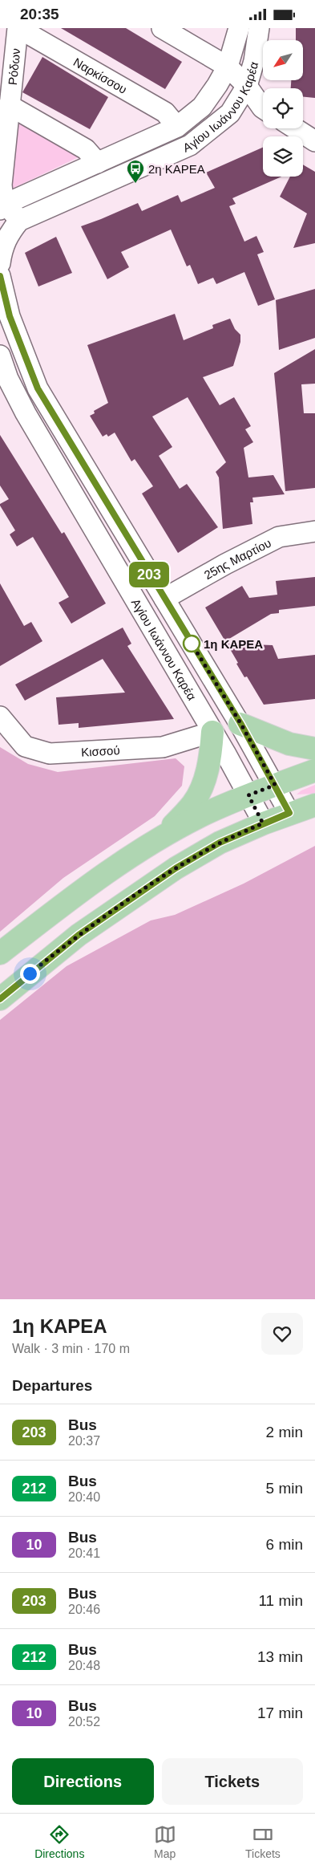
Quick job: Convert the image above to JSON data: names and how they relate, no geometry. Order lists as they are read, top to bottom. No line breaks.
{"streets":{"street":["Ρόδων","Ναρκίσσου","Αγίου Ιωάννου Καρέα","25ης Μαρτίου","Κισσού"]},"crossings":[["Ρόδων","Ναρκίσσου"],["Ρόδων","Αγίου Ιωάννου Καρέα"],["Ναρκίσσου","Αγίου Ιωάννου Καρέα"],["Αγίου Ιωάννου Καρέα","25ης Μαρτίου"],["Αγίου Ιωάννου Καρέα","Κισσού"]],"places":{"bus stop":["2η ΚΑΡΕΑ"],"other":["1η ΚΑΡΕΑ"]},"lines":["bus line 203"],"north":"bottom left","page":{"status":"20:35","on_map":"203","heading":[["1η ΚΑΡΕΑ","Walk · 3 min · 170 m"],"Departures"],"list":[{"mark":"203","name":"Bus","note":"20:37","value":"2 min"},{"mark":"212","name":"Bus","note":"20:40","value":"5 min"},{"mark":"10","name":"Bus","note":"20:41","value":"6 min"},{"mark":"203","name":"Bus","note":"20:46","value":"11 min"},{"mark":"212","name":"Bus","note":"20:48","value":"13 min"},{"mark":"10","name":"Bus","note":"20:52","value":"17 min"}],"buttons":["Directions","Tickets"],"tabs":["Directions","Map","Tickets"]}}
